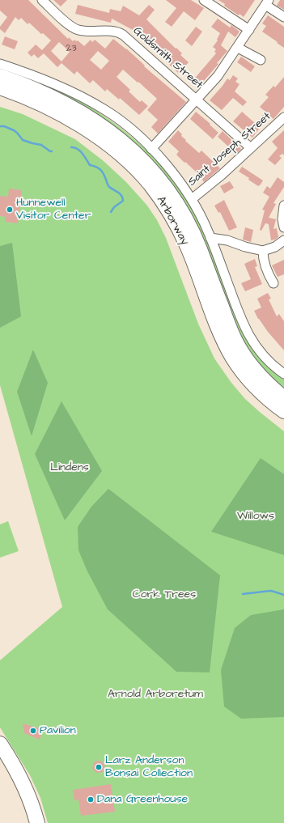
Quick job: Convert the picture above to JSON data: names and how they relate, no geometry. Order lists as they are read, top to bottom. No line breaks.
{"streets":{"highway":["Arborway"],"street":["Goldsmith Street","Saint Joseph Street"]},"crossings":[["Goldsmith Street","Saint Joseph Street"]],"parks":["Lindens","Willows","Cork Trees","Arnold Arboretum"],"places":["Hunnewell Visitor Center","Pavilion","Larz Anderson Bonsai Collection","Dana Greenhouse"],"house_numbers":["23"]}
